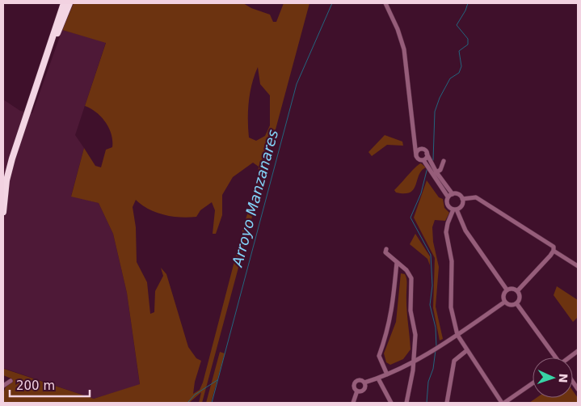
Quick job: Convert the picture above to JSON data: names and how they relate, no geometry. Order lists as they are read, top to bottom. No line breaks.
{"water":["Arroyo Manzanares"],"scale_bar":"200 m","north":"right"}
